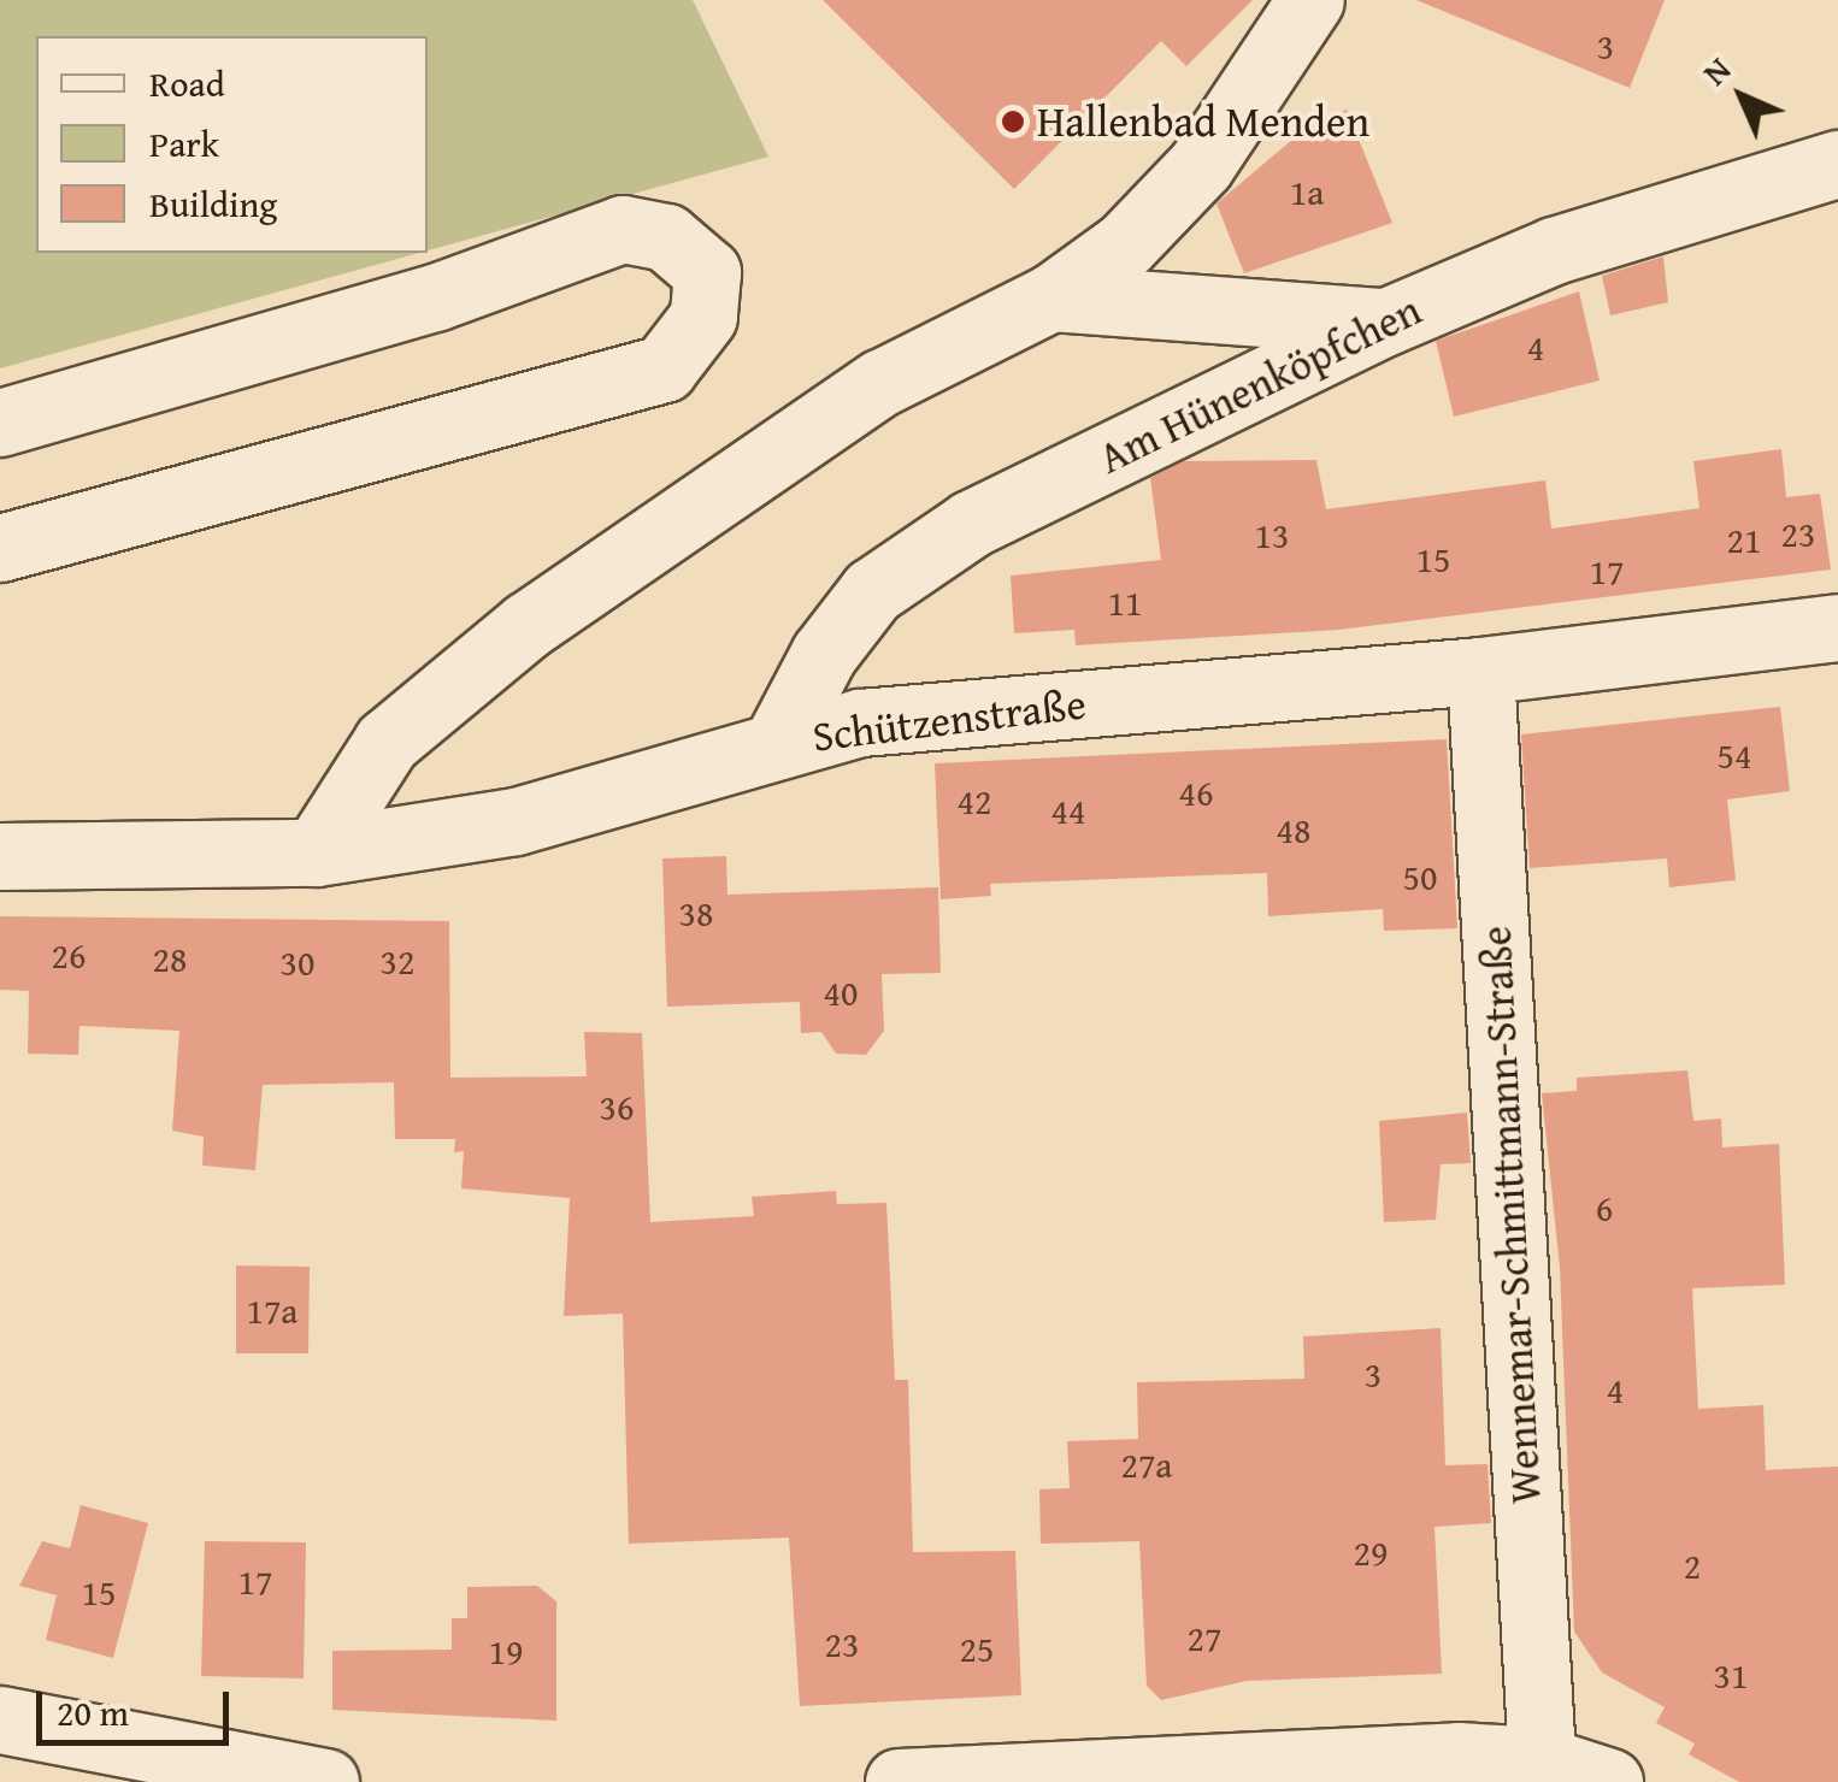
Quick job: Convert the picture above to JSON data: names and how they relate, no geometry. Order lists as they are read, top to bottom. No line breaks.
{"streets":{"street":["Am Hünenköpfchen","Schützenstraße","Wennemar-Schmittmann-Straße"]},"crossings":[["Am Hünenköpfchen","Schützenstraße"],["Schützenstraße","Wennemar-Schmittmann-Straße"]],"places":["Hallenbad Menden"],"house_numbers":["3","1a","4","23","13","21","15","17","11","54","46","42","44","48","50","38","26","28","32","30","40","36","6","17a","3","4","27a","29","2","17","15","27","23","25","19","31"],"legend":["Road","Park","Building"],"scale_bar":"20 m","north":"top left"}
